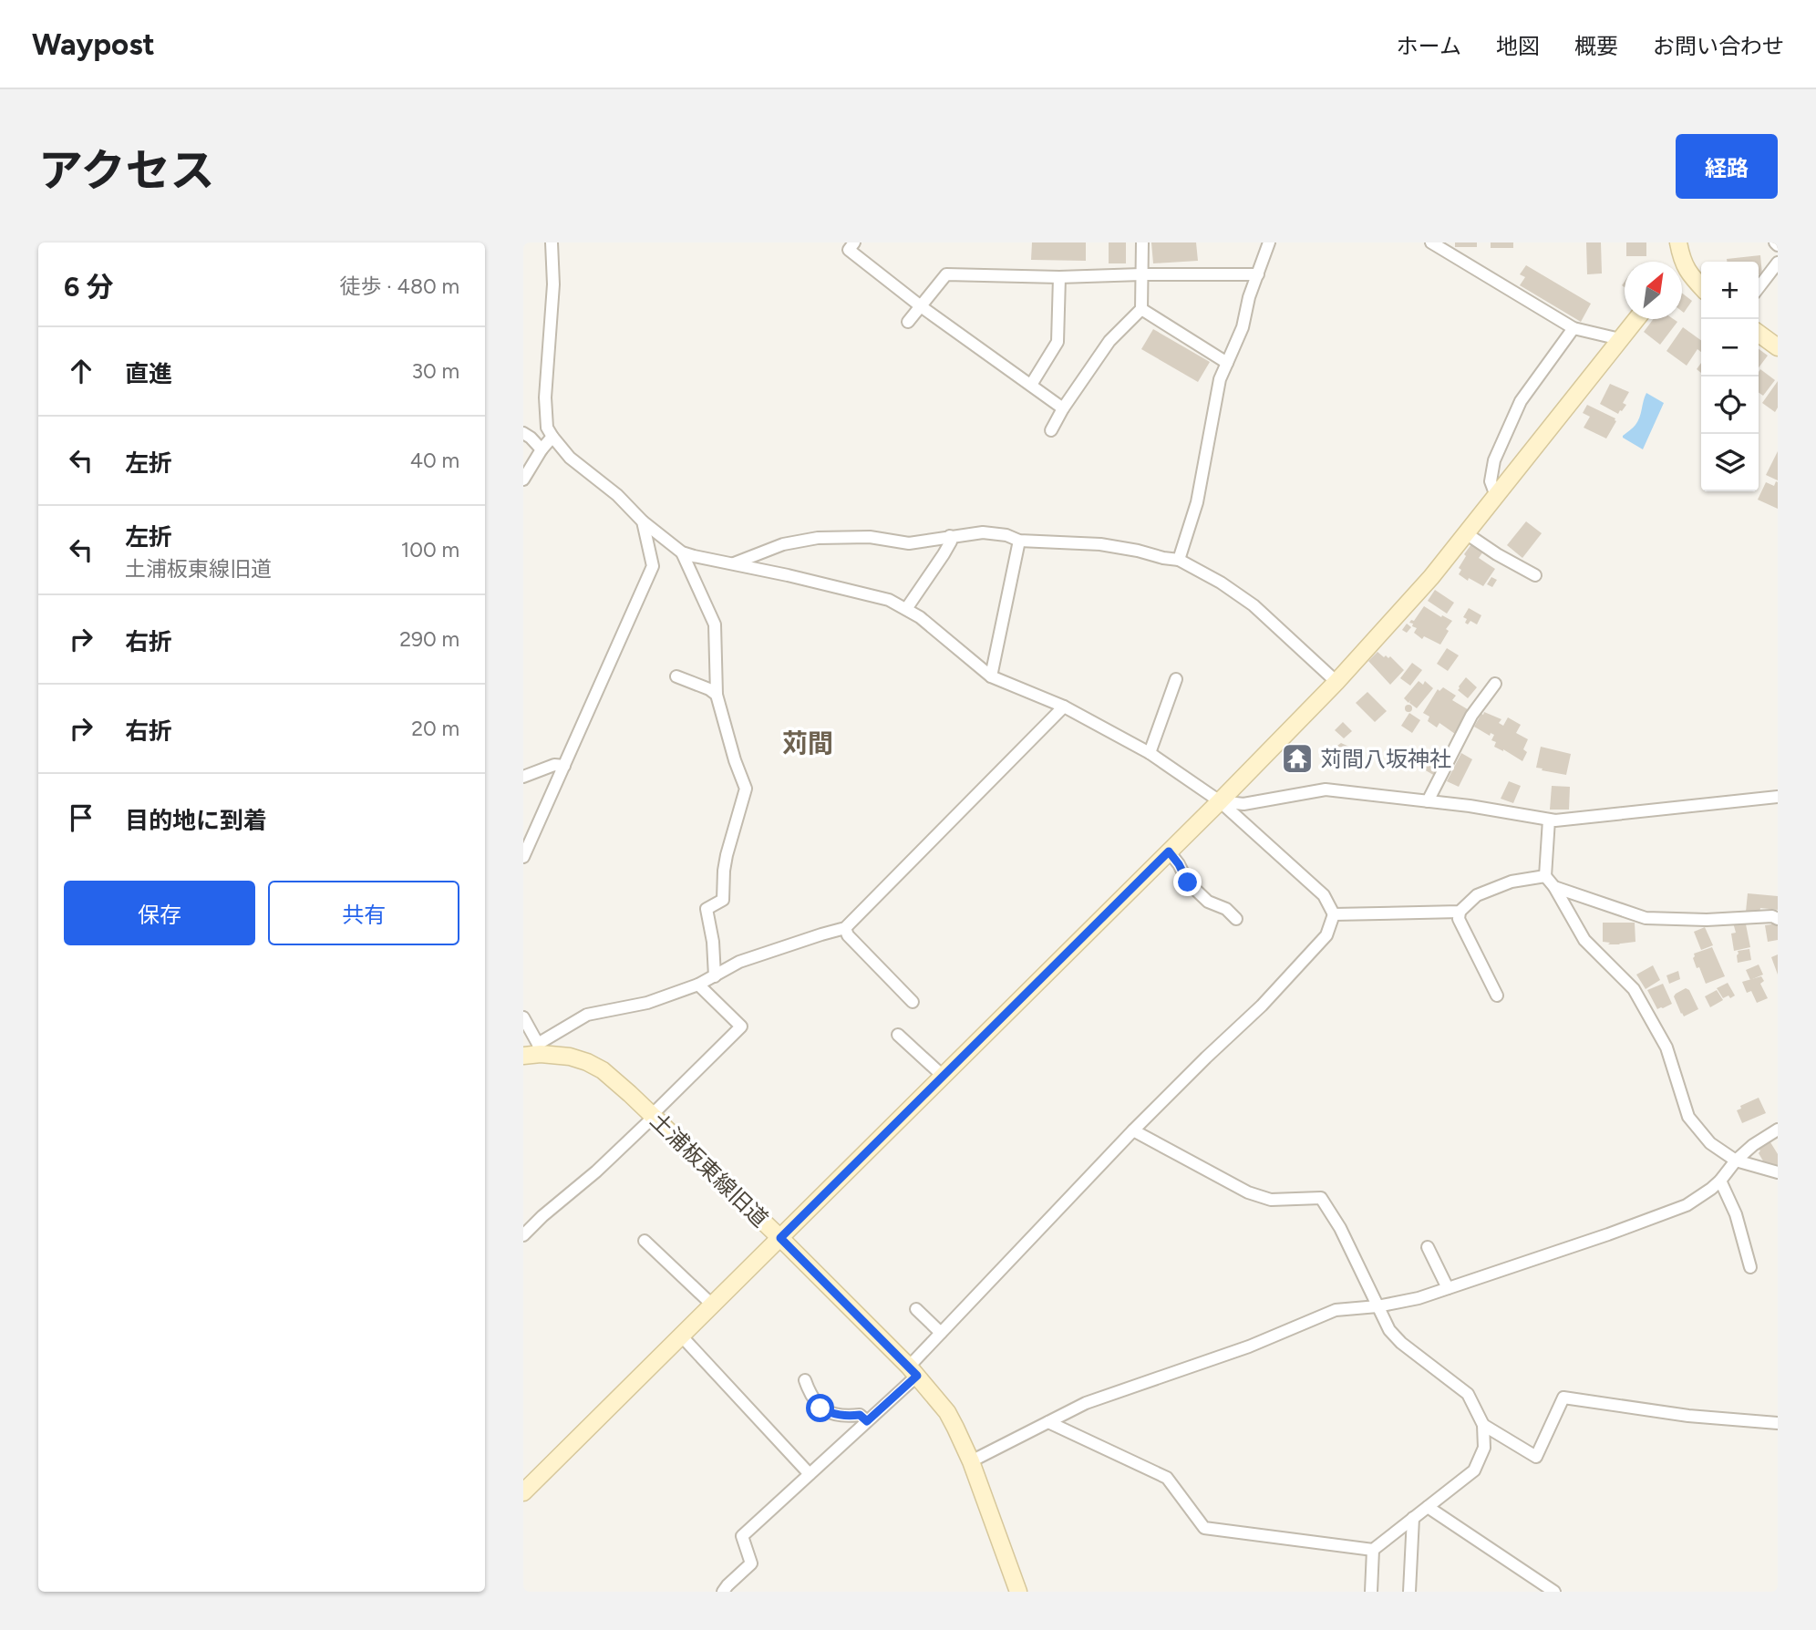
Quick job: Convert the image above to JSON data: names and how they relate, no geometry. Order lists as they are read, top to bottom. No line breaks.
{"streets":{"street":["土浦板東線旧道"]},"districts":["苅間"],"places":{"temple":["苅間八坂神社"]},"north":"top right","page":{"header":"Waypost","nav":["ホーム","地図","概要","お問い合わせ"],"title":"アクセス","buttons":["経路",["保存","共有"]],"heading":["6 分","徒歩 · 480 m"],"map_buttons":["+","−"],"list":[["直進","30 m"],["左折","40 m"],["左折","土浦板東線旧道","100 m"],["右折","290 m"],["右折","20 m"],"目的地に到着"]}}
